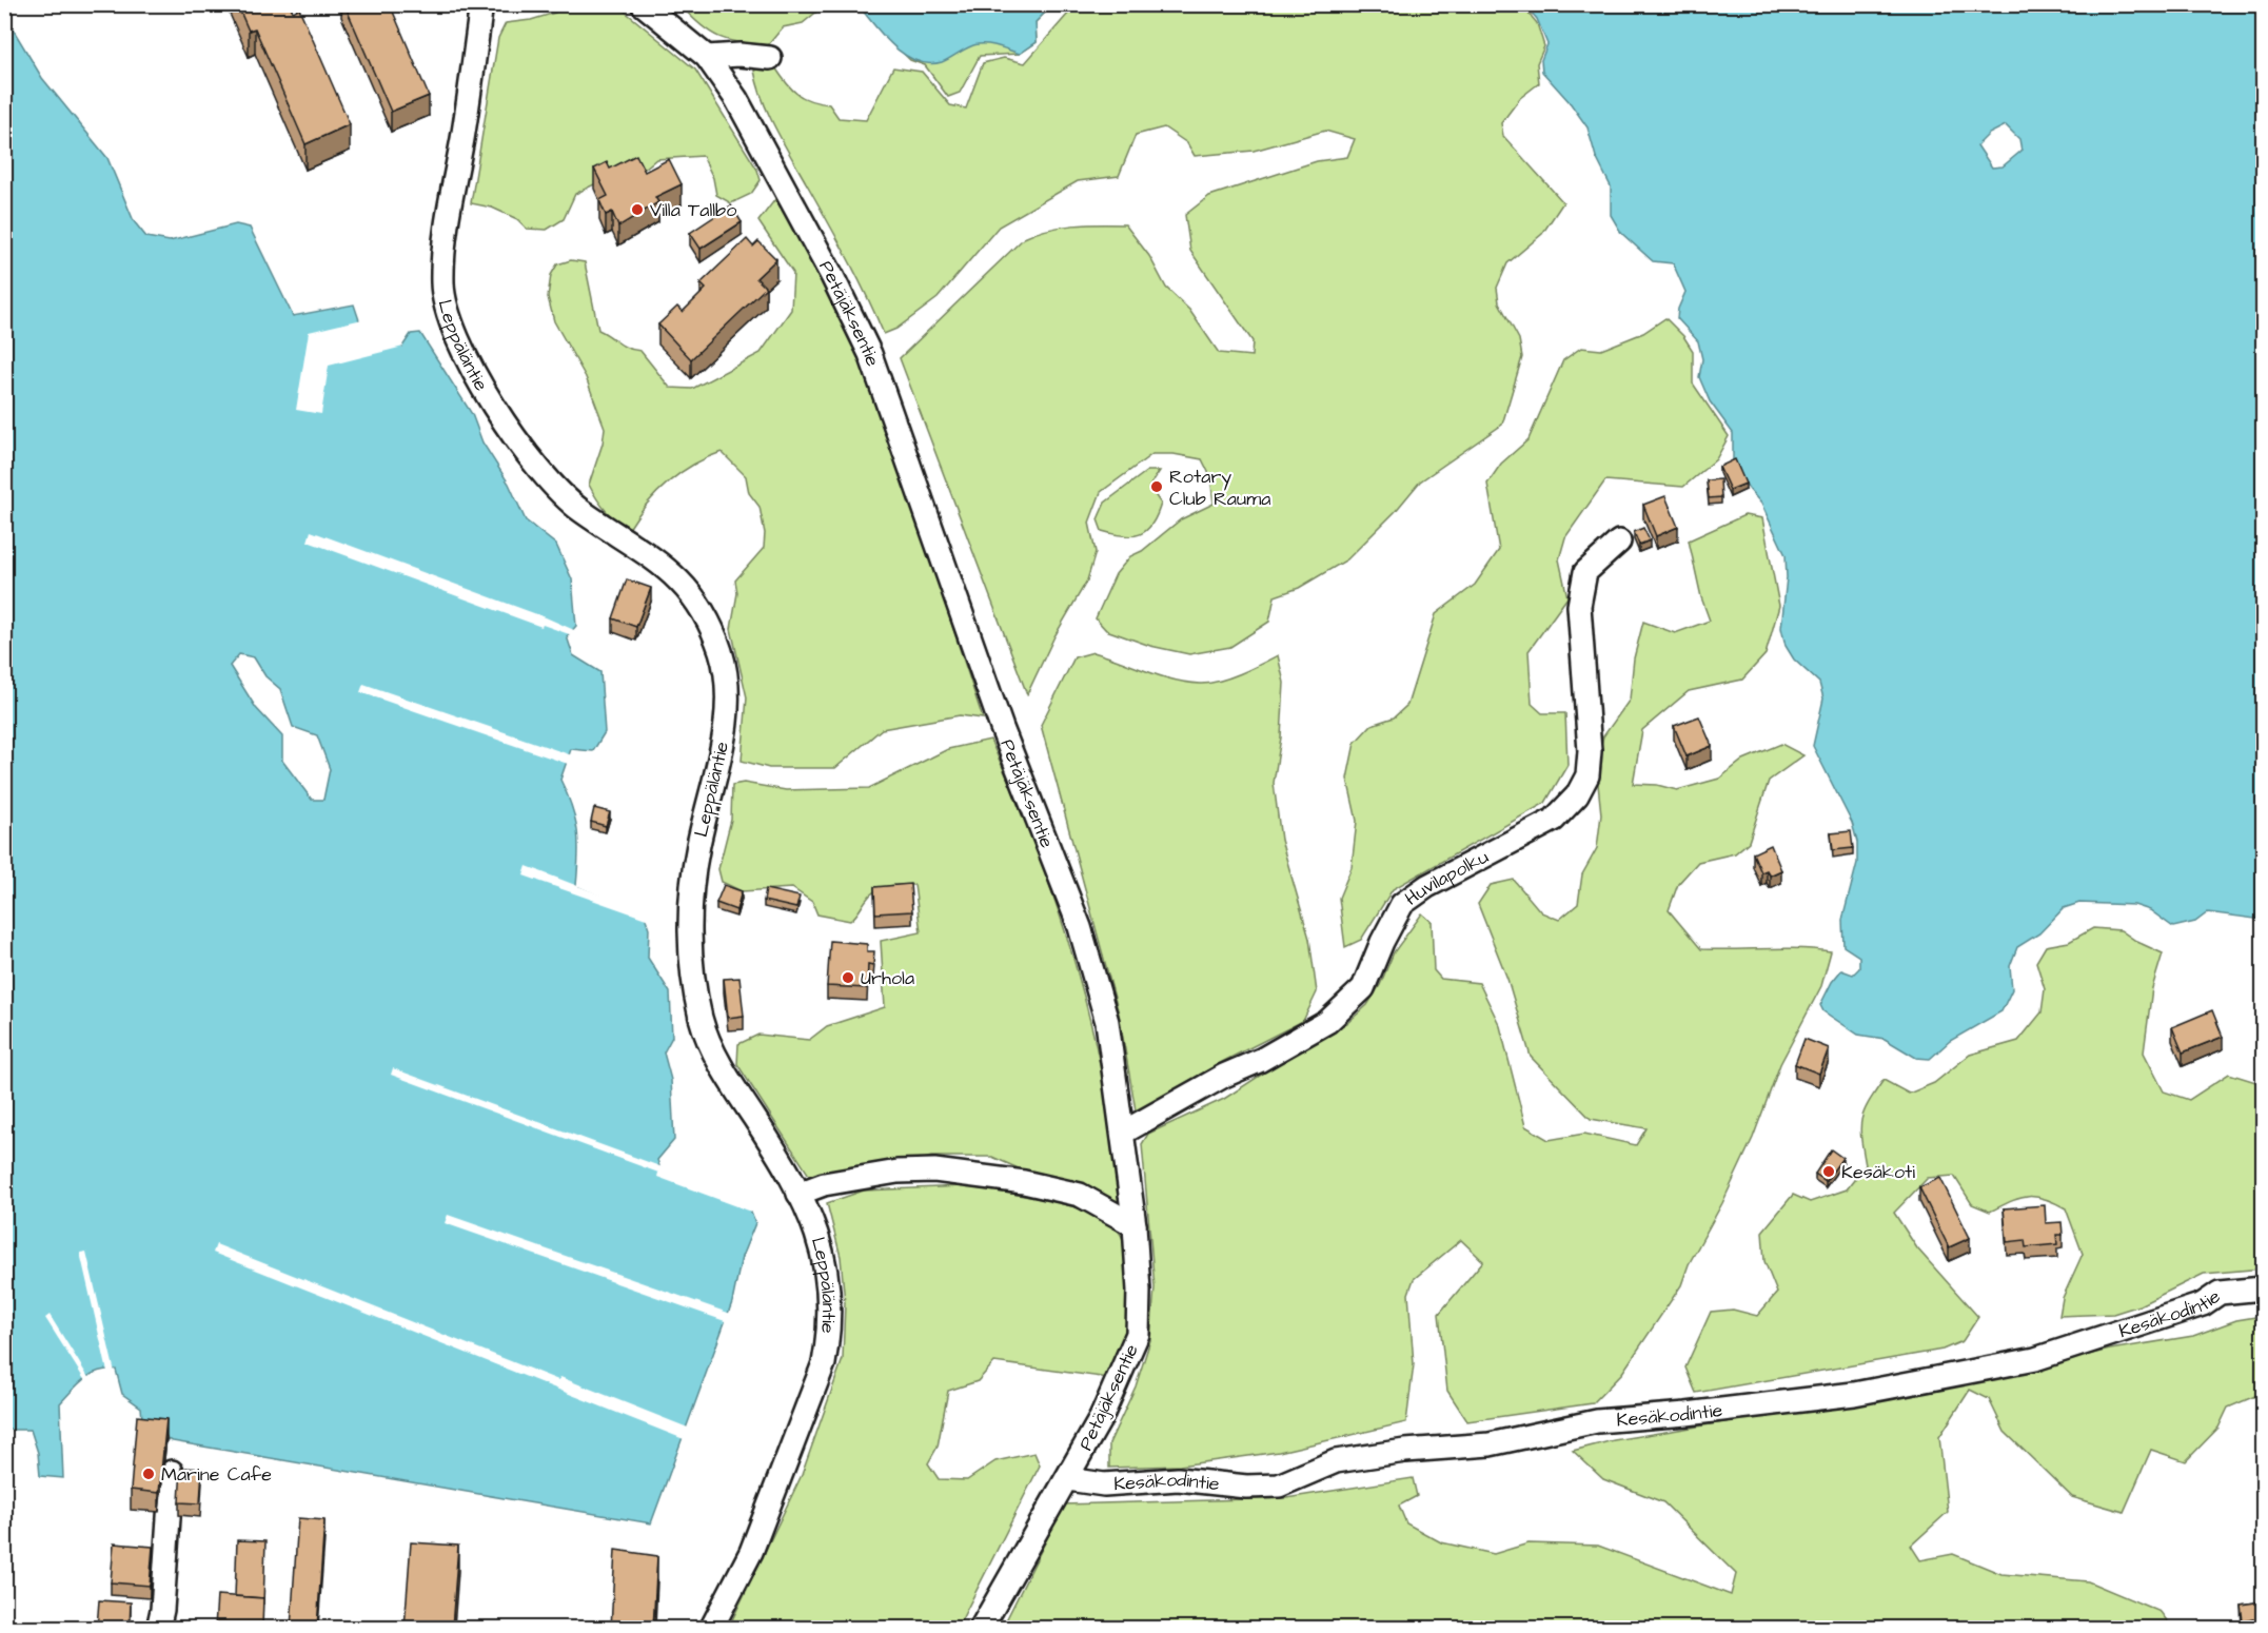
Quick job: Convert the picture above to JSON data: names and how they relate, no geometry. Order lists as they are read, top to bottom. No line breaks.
{"streets":{"street":["Petäjäksentie","Leppäläntie","Huvilapolku","Kesäkodintie"]},"crossings":[["Petäjäksentie","Huvilapolku"],["Petäjäksentie","Kesäkodintie"]],"places":["Villa Tallbo","Rotary Club Rauma","Urhola","Kesäkoti","Marine Cafe"]}
